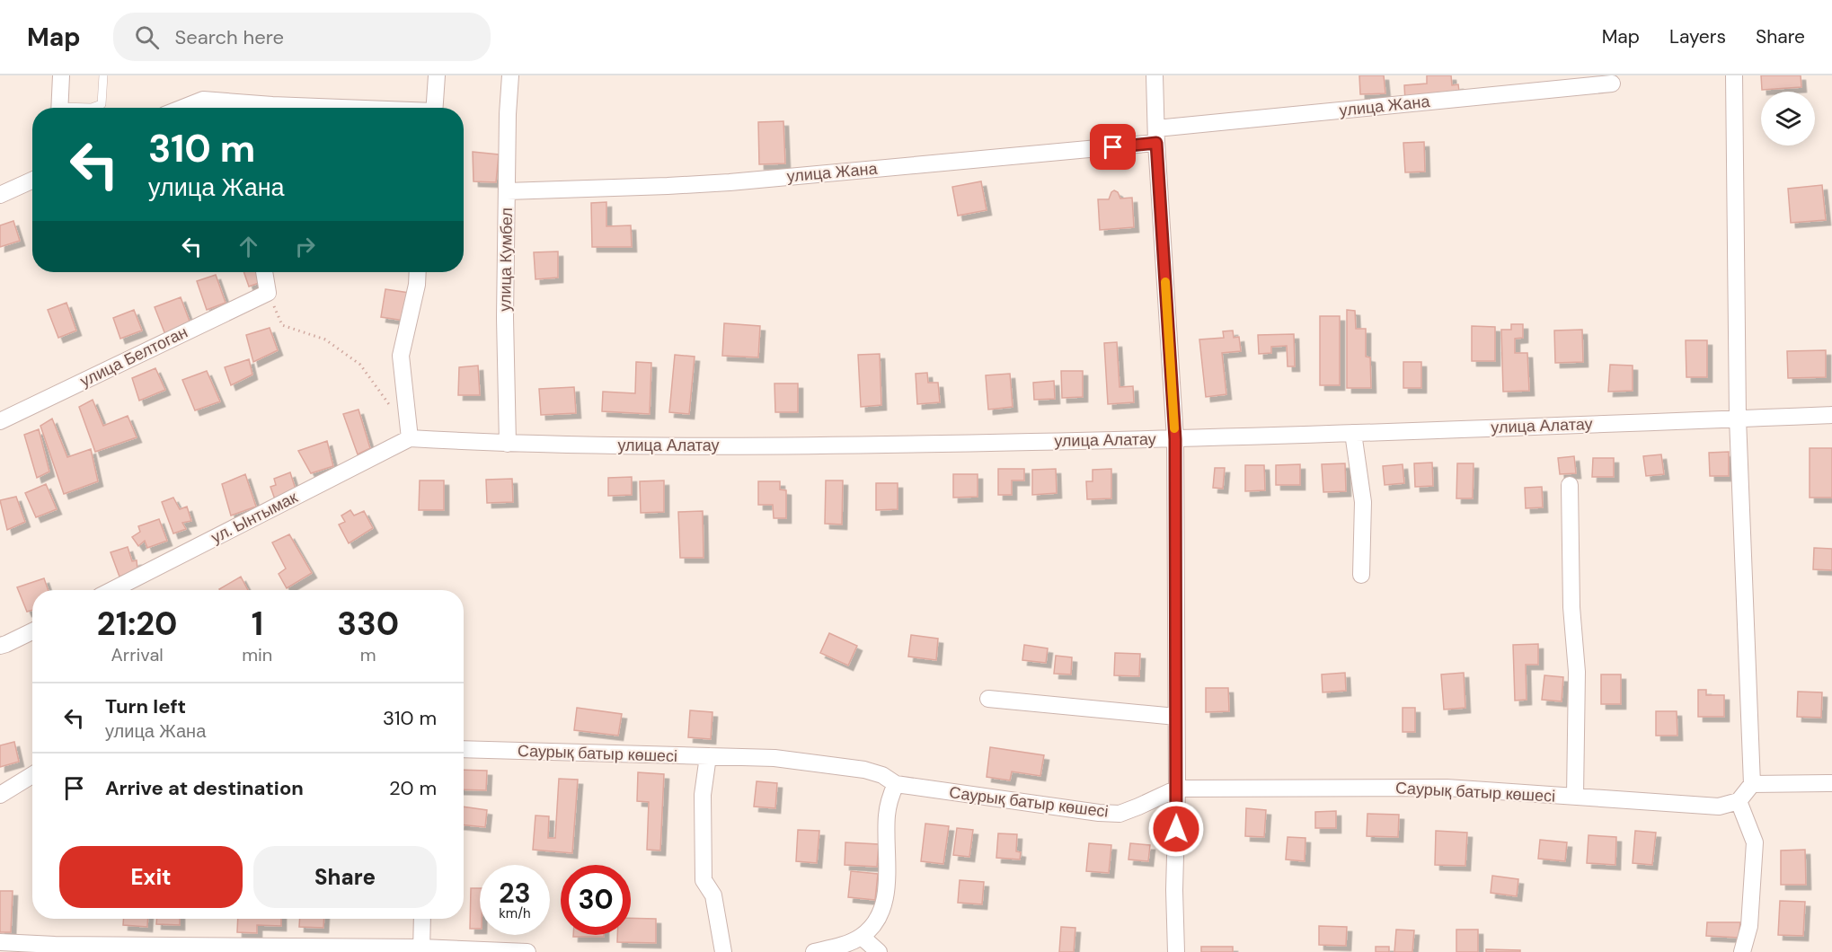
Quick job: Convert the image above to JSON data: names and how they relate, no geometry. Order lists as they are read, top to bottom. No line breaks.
{"streets":{"street":["улица Жана","улица Кумбел","улица Белтоган","улица Алатау","ул. Ынтымак","Саурық батыр көшесі"]},"crossings":[["улица Жана","улица Кумбел"],["улица Кумбел","улица Алатау"],["улица Алатау","ул. Ынтымак"]],"page":{"header":"Map","search":"Search here","nav":["Map","Layers","Share"],"turn":["310 m","улица Жана"],"eta":["21:20","Arrival","1","min","330","m"],"list":[{"name":"Turn left","note":"улица Жана","value":"310 m"},{"name":"Arrive at destination","value":"20 m"}],"buttons":["Exit","Share"],"speed":"23 km/h","limit":"30"}}
